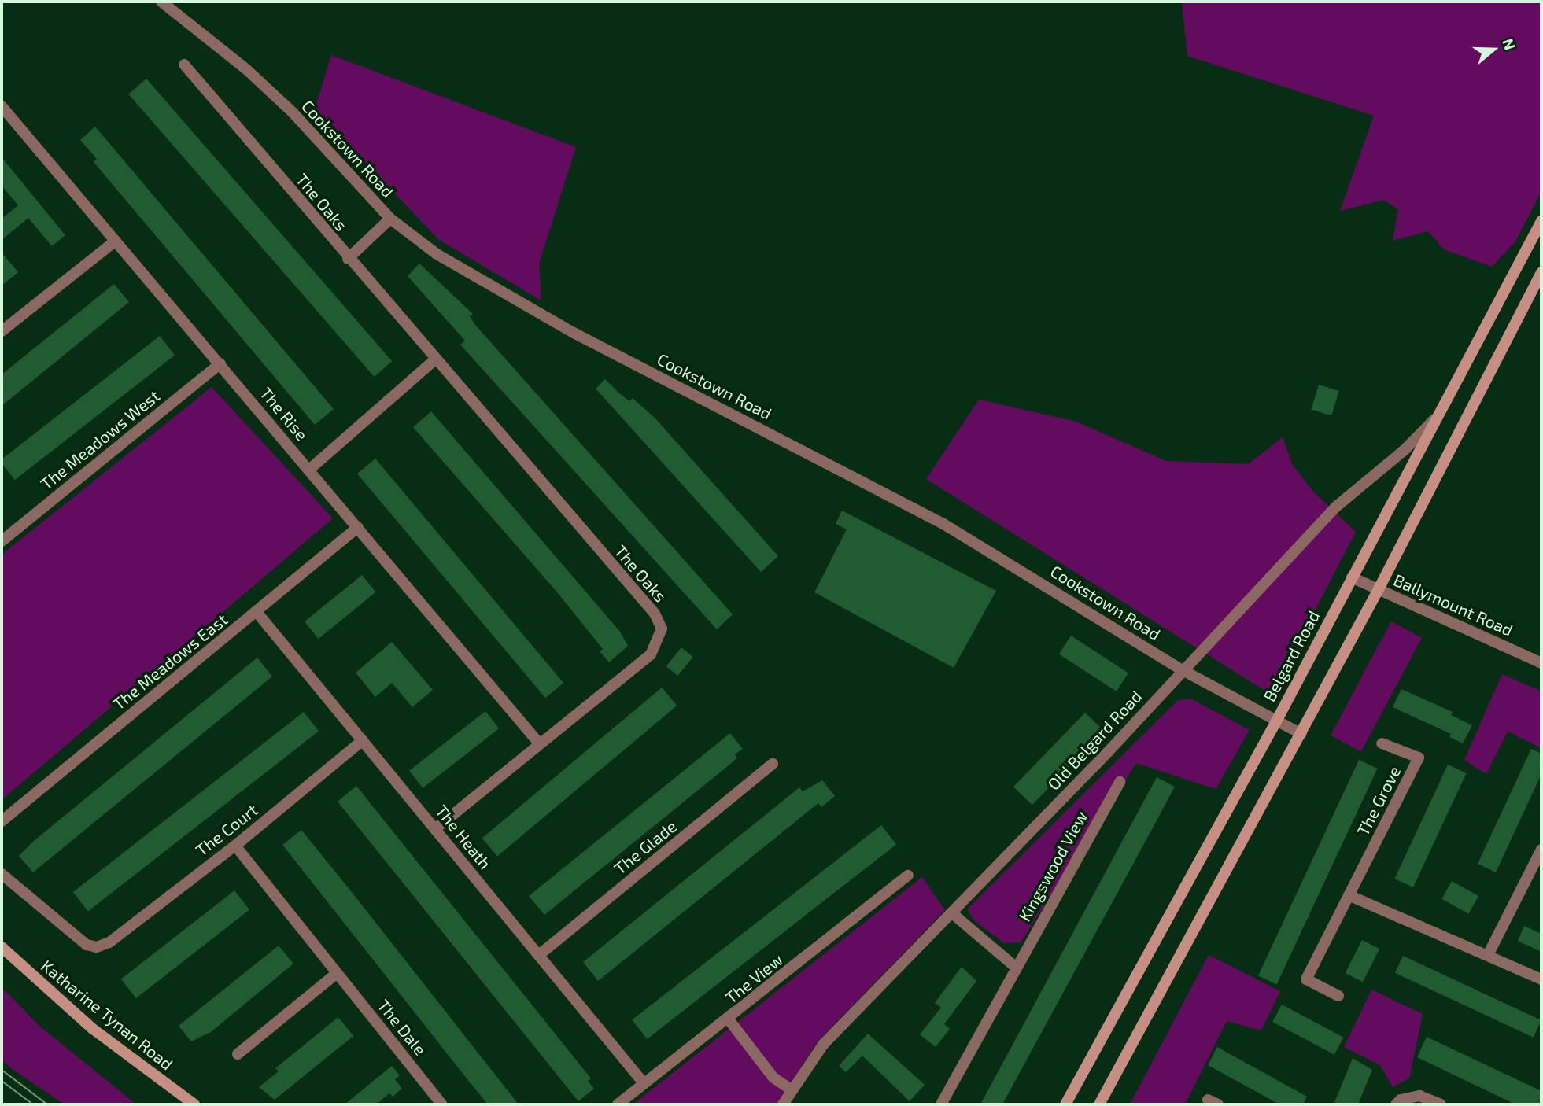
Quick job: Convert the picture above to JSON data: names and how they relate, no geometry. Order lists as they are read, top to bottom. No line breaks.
{"streets":{"main road":["Belgard Road","Katharine Tynan Road"],"street":["Cookstown Road","The Oaks","The Rise","The Meadows West","Ballymount Road","The Meadows East","Old Belgard Road","The Grove","The Court","The Heath","The Glade","Kingswood View","The View","The Dale"]},"crossings":[["Cookstown Road","Belgard Road"],["Cookstown Road","Old Belgard Road"],["The Oaks","The Rise"],["The Oaks","The Heath"],["The Rise","The Meadows West"],["The Rise","The Meadows East"],["Ballymount Road","Belgard Road"],["Belgard Road","Old Belgard Road"],["The Meadows East","The Heath"],["The Court","The Heath"],["The Court","The Dale"],["The Heath","The Glade"],["The Heath","The View"]],"north":"right"}
